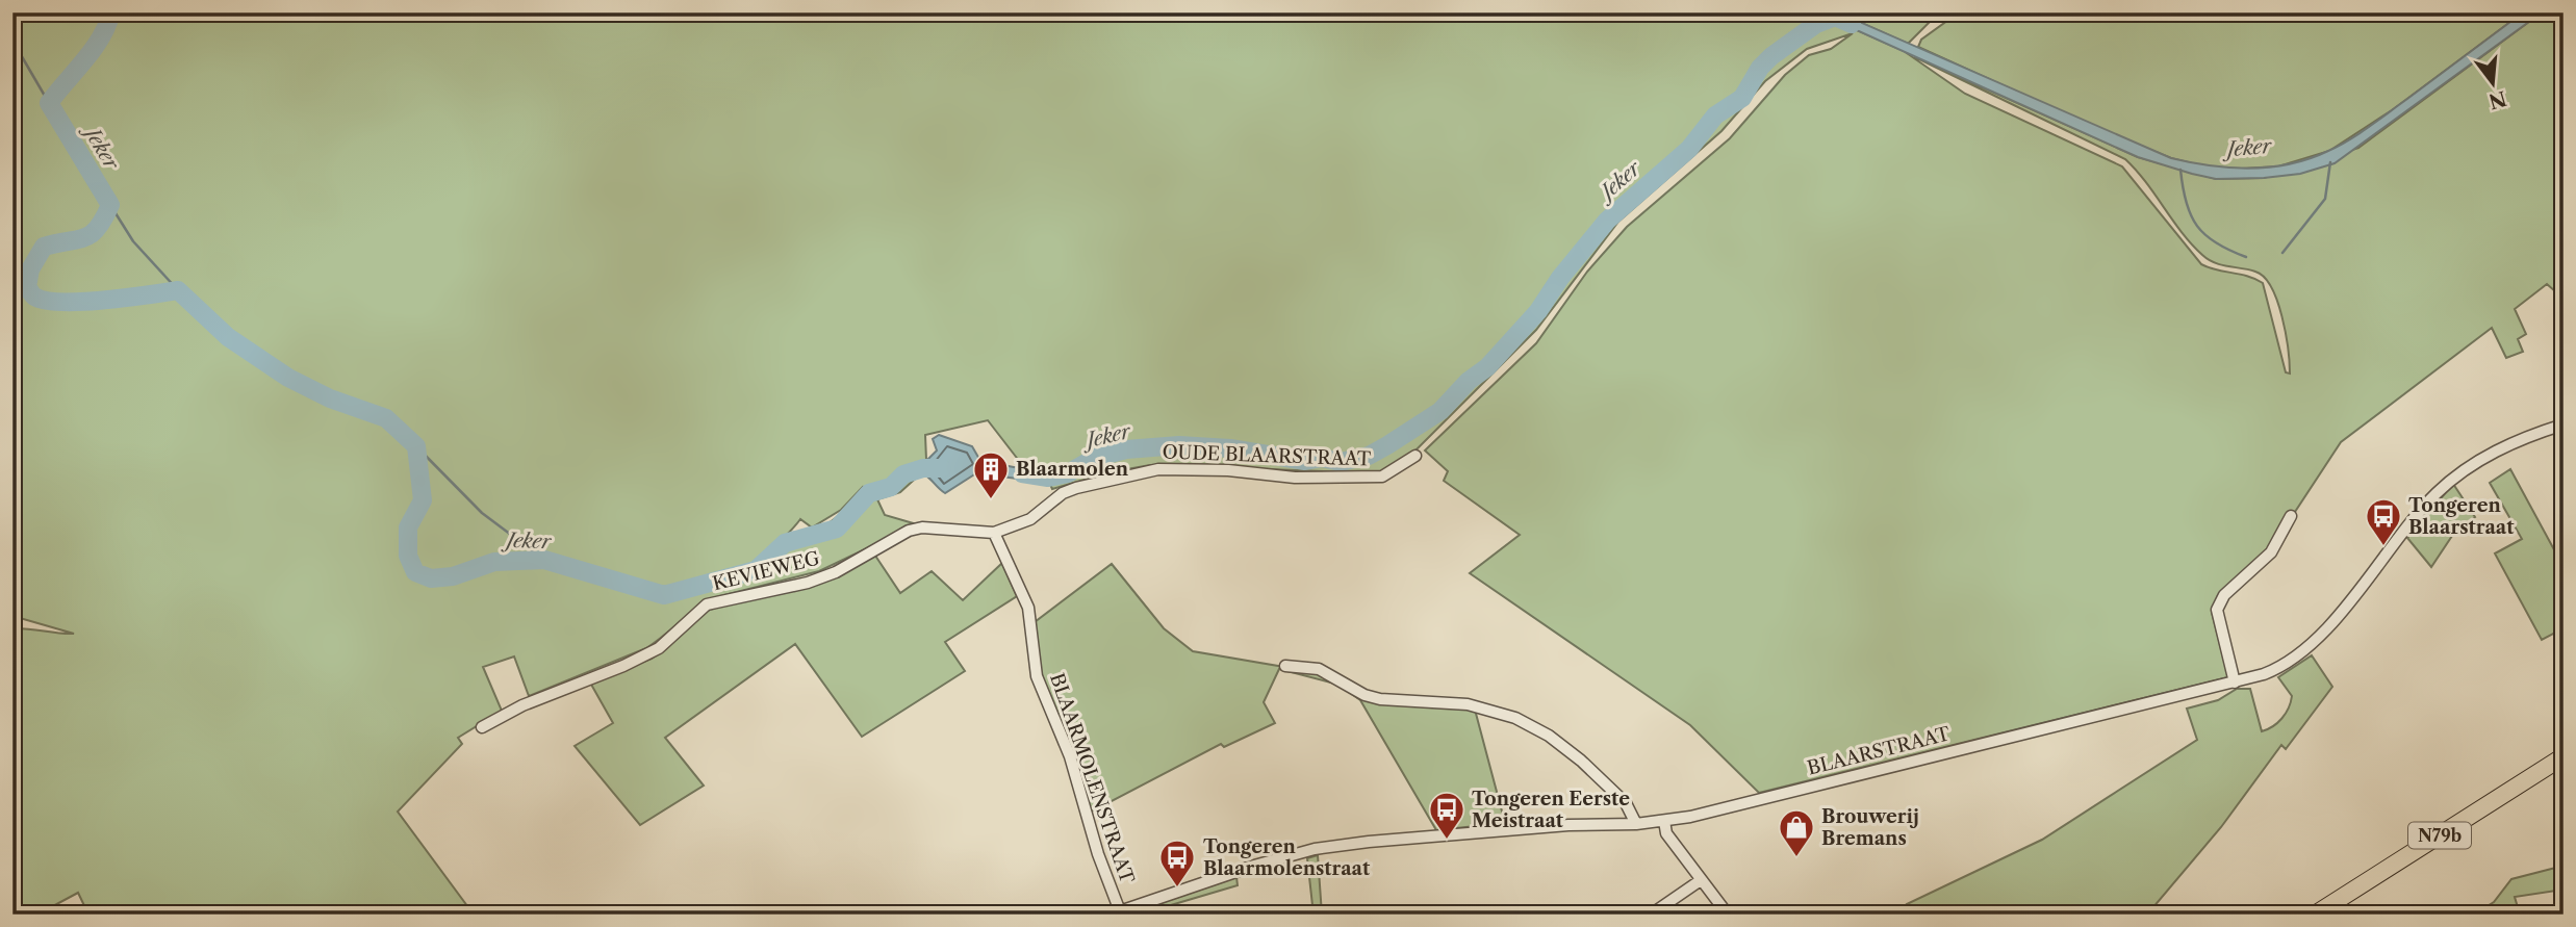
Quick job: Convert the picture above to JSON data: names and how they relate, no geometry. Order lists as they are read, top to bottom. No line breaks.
{"streets":{"main road":["N79b"],"street":["OUDE BLAARSTRAAT","KEVIEWEG","BLAARSTRAAT","BLAARMOLENSTRAAT"]},"crossings":[["OUDE BLAARSTRAAT","KEVIEWEG"],["OUDE BLAARSTRAAT","BLAARMOLENSTRAAT"],["KEVIEWEG","BLAARMOLENSTRAAT"],["BLAARSTRAAT","BLAARMOLENSTRAAT"]],"water":["Jeker"],"places":{"building":["Blaarmolen"],"bus stop":["Tongeren Blaarstraat","Tongeren Eerste Meistraat","Tongeren Blaarmolenstraat"],"shop":["Brouwerij Bremans"]},"north":"bottom"}
